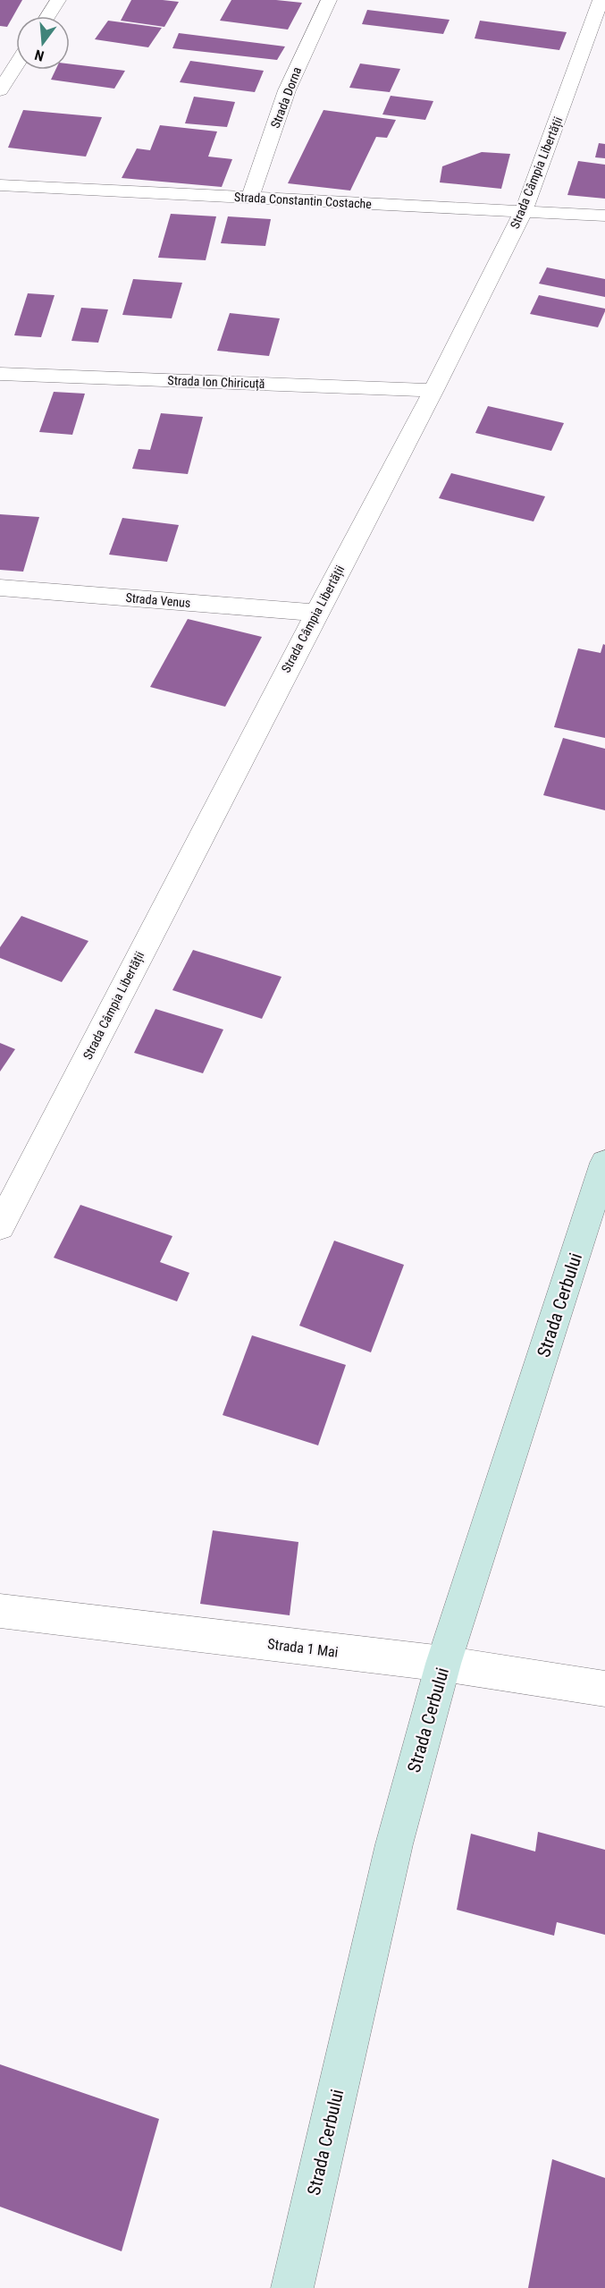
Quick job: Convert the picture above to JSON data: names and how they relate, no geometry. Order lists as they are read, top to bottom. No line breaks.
{"streets":{"street":["Strada Dorna","Strada Câmpia Libertății","Strada Constantin Costache","Strada Ion Chiricuță","Strada Venus","Strada Cerbului","Strada 1 Mai"]},"crossings":[["Strada Dorna","Strada Constantin Costache"],["Strada Câmpia Libertății","Strada Constantin Costache"],["Strada Câmpia Libertății","Strada Ion Chiricuță"],["Strada Câmpia Libertății","Strada Venus"],["Strada Cerbului","Strada 1 Mai"]],"north":"bottom"}
